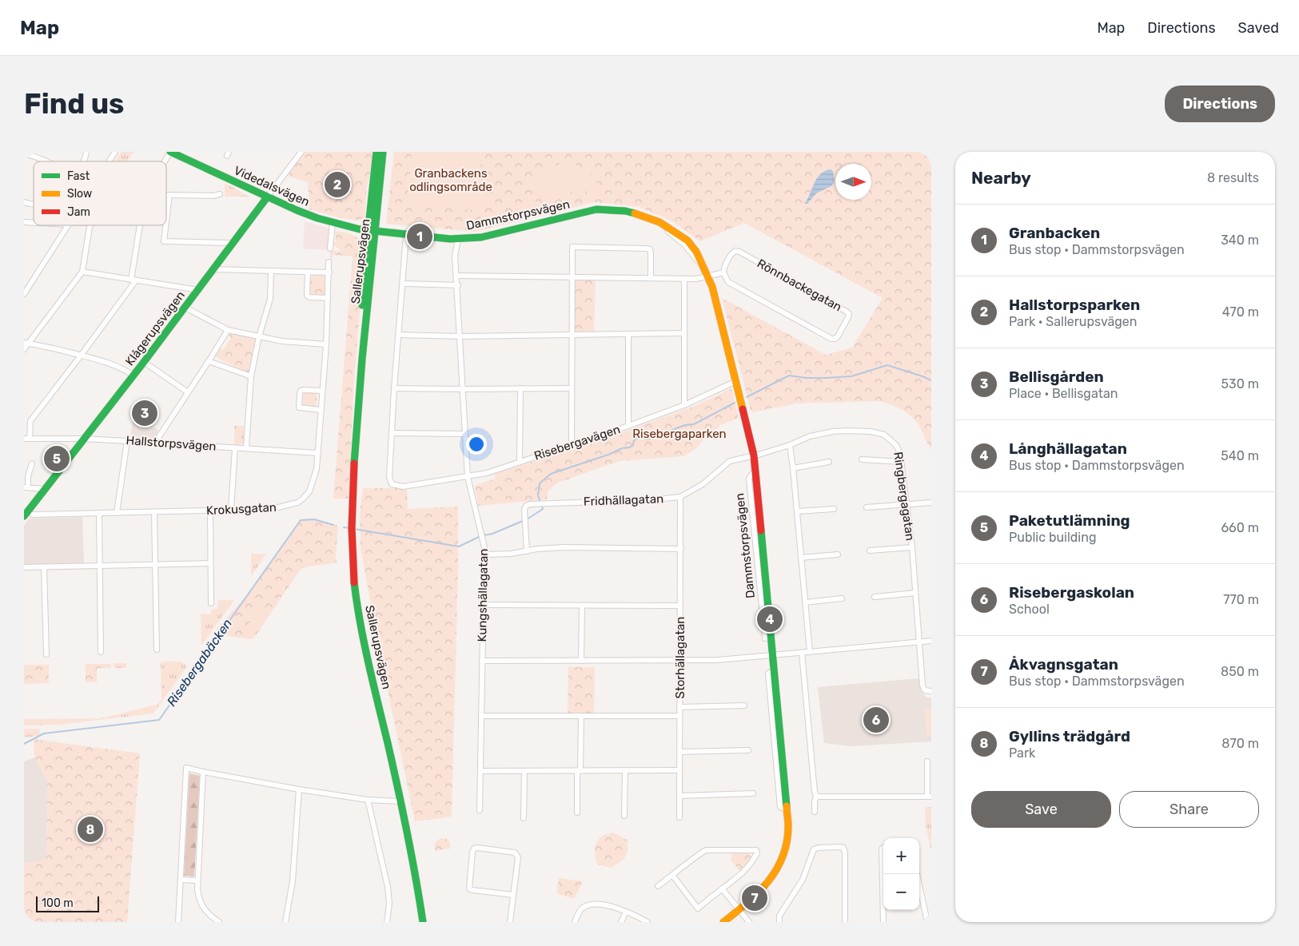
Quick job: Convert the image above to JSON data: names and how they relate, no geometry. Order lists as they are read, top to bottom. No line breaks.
{"streets":{"street":["Videdalsvägen","Dammstorpsvägen","Sallerupsvägen","Rönnbackegatan","Klågerupsvägen","Risebergavägen","Hallstorpsvägen","Ringbergagatan","Fridhällagatan","Krokusgatan","Kungshällagatan","Storhällagatan"]},"crossings":[["Videdalsvägen","Dammstorpsvägen"],["Videdalsvägen","Sallerupsvägen"],["Videdalsvägen","Klågerupsvägen"],["Dammstorpsvägen","Sallerupsvägen"],["Dammstorpsvägen","Risebergavägen"],["Dammstorpsvägen","Ringbergagatan"],["Dammstorpsvägen","Fridhällagatan"],["Dammstorpsvägen","Kungshällagatan"],["Klågerupsvägen","Hallstorpsvägen"],["Risebergavägen","Kungshällagatan"],["Hallstorpsvägen","Krokusgatan"],["Ringbergagatan","Fridhällagatan"],["Fridhällagatan","Storhällagatan"]],"water":["Risebergabäcken"],"parks":["Granbackens odlingsområde","Risebergaparken"],"legend":["Fast","Slow","Jam"],"scale_bar":"100 m","north":"right","page":{"header":"Map","nav":["Map","Directions","Saved"],"buttons":["Directions",["Save","Share"]],"title":"Find us","heading":["Nearby","8 results"],"pins":["2","1","3","5","4","6","8","7"],"list":[{"mark":"1","name":"Granbacken","note":"Bus stop · Dammstorpsvägen","value":"340 m"},{"mark":"2","name":"Hallstorpsparken","note":"Park · Sallerupsvägen","value":"470 m"},{"mark":"3","name":"Bellisgården","note":"Place · Bellisgatan","value":"530 m"},{"mark":"4","name":"Långhällagatan","note":"Bus stop · Dammstorpsvägen","value":"540 m"},{"mark":"5","name":"Paketutlämning","note":"Public building","value":"660 m"},{"mark":"6","name":"Risebergaskolan","note":"School","value":"770 m"},{"mark":"7","name":"Åkvagnsgatan","note":"Bus stop · Dammstorpsvägen","value":"850 m"},{"mark":"8","name":"Gyllins trädgård","note":"Park","value":"870 m"}],"map_buttons":["+","−"],"scale":"100 m"}}
